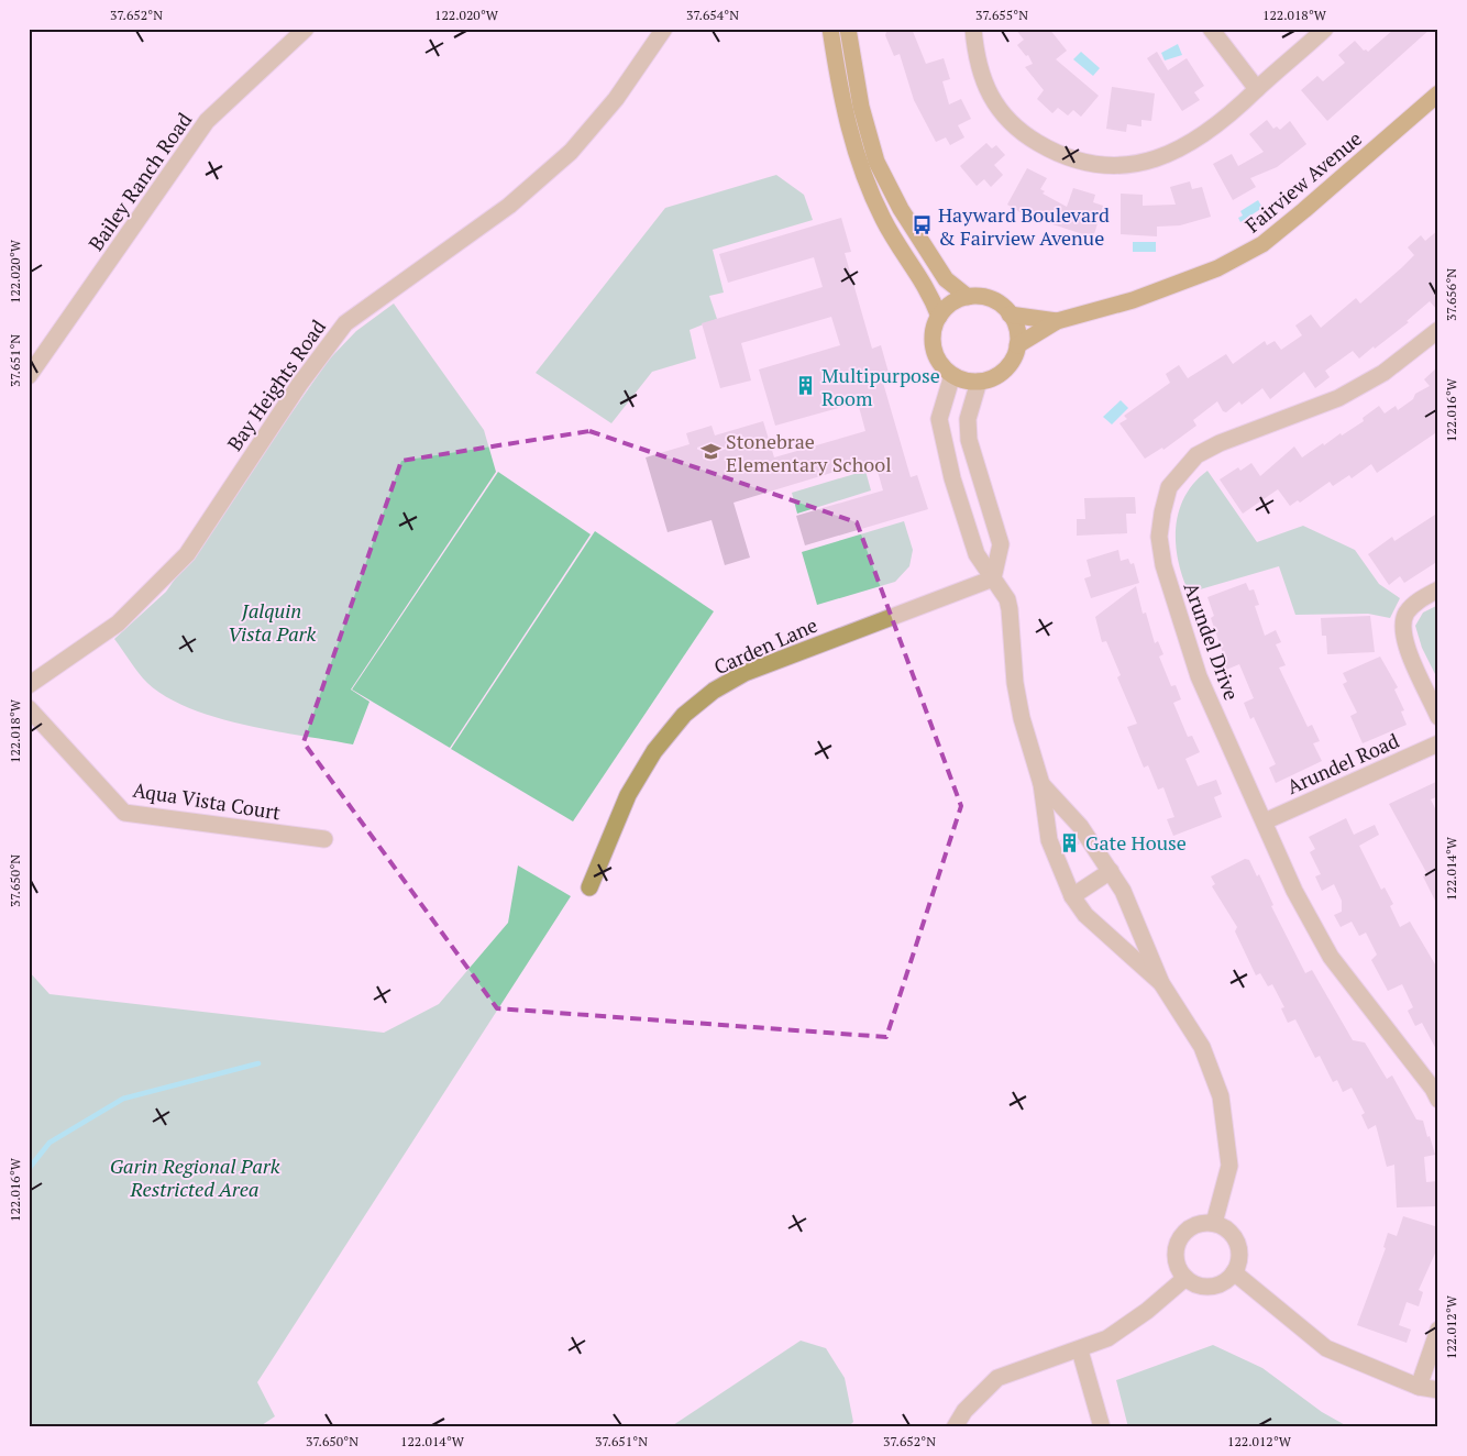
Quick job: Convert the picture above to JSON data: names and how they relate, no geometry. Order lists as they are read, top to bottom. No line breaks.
{"streets":{"main road":["Fairview Avenue"],"street":["Bailey Ranch Road","Bay Heights Road","Arundel Drive","Carden Lane","Arundel Road","Aqua Vista Court"]},"crossings":[["Arundel Drive","Arundel Road"]],"parks":["Jalquin Vista Park","Garin Regional Park Restricted Area"],"places":{"bus stop":["Hayward Boulevard & Fairview Avenue"],"building":["Multipurpose Room","Gate House"],"school or university":["Stonebrae Elementary School"]},"coordinates":["37.652°N","122.020°W","37.654°N","37.655°N","122.018°W","37.656°N","37.651°N","122.016°W","122.014°W","37.650°N","122.012°W"]}
